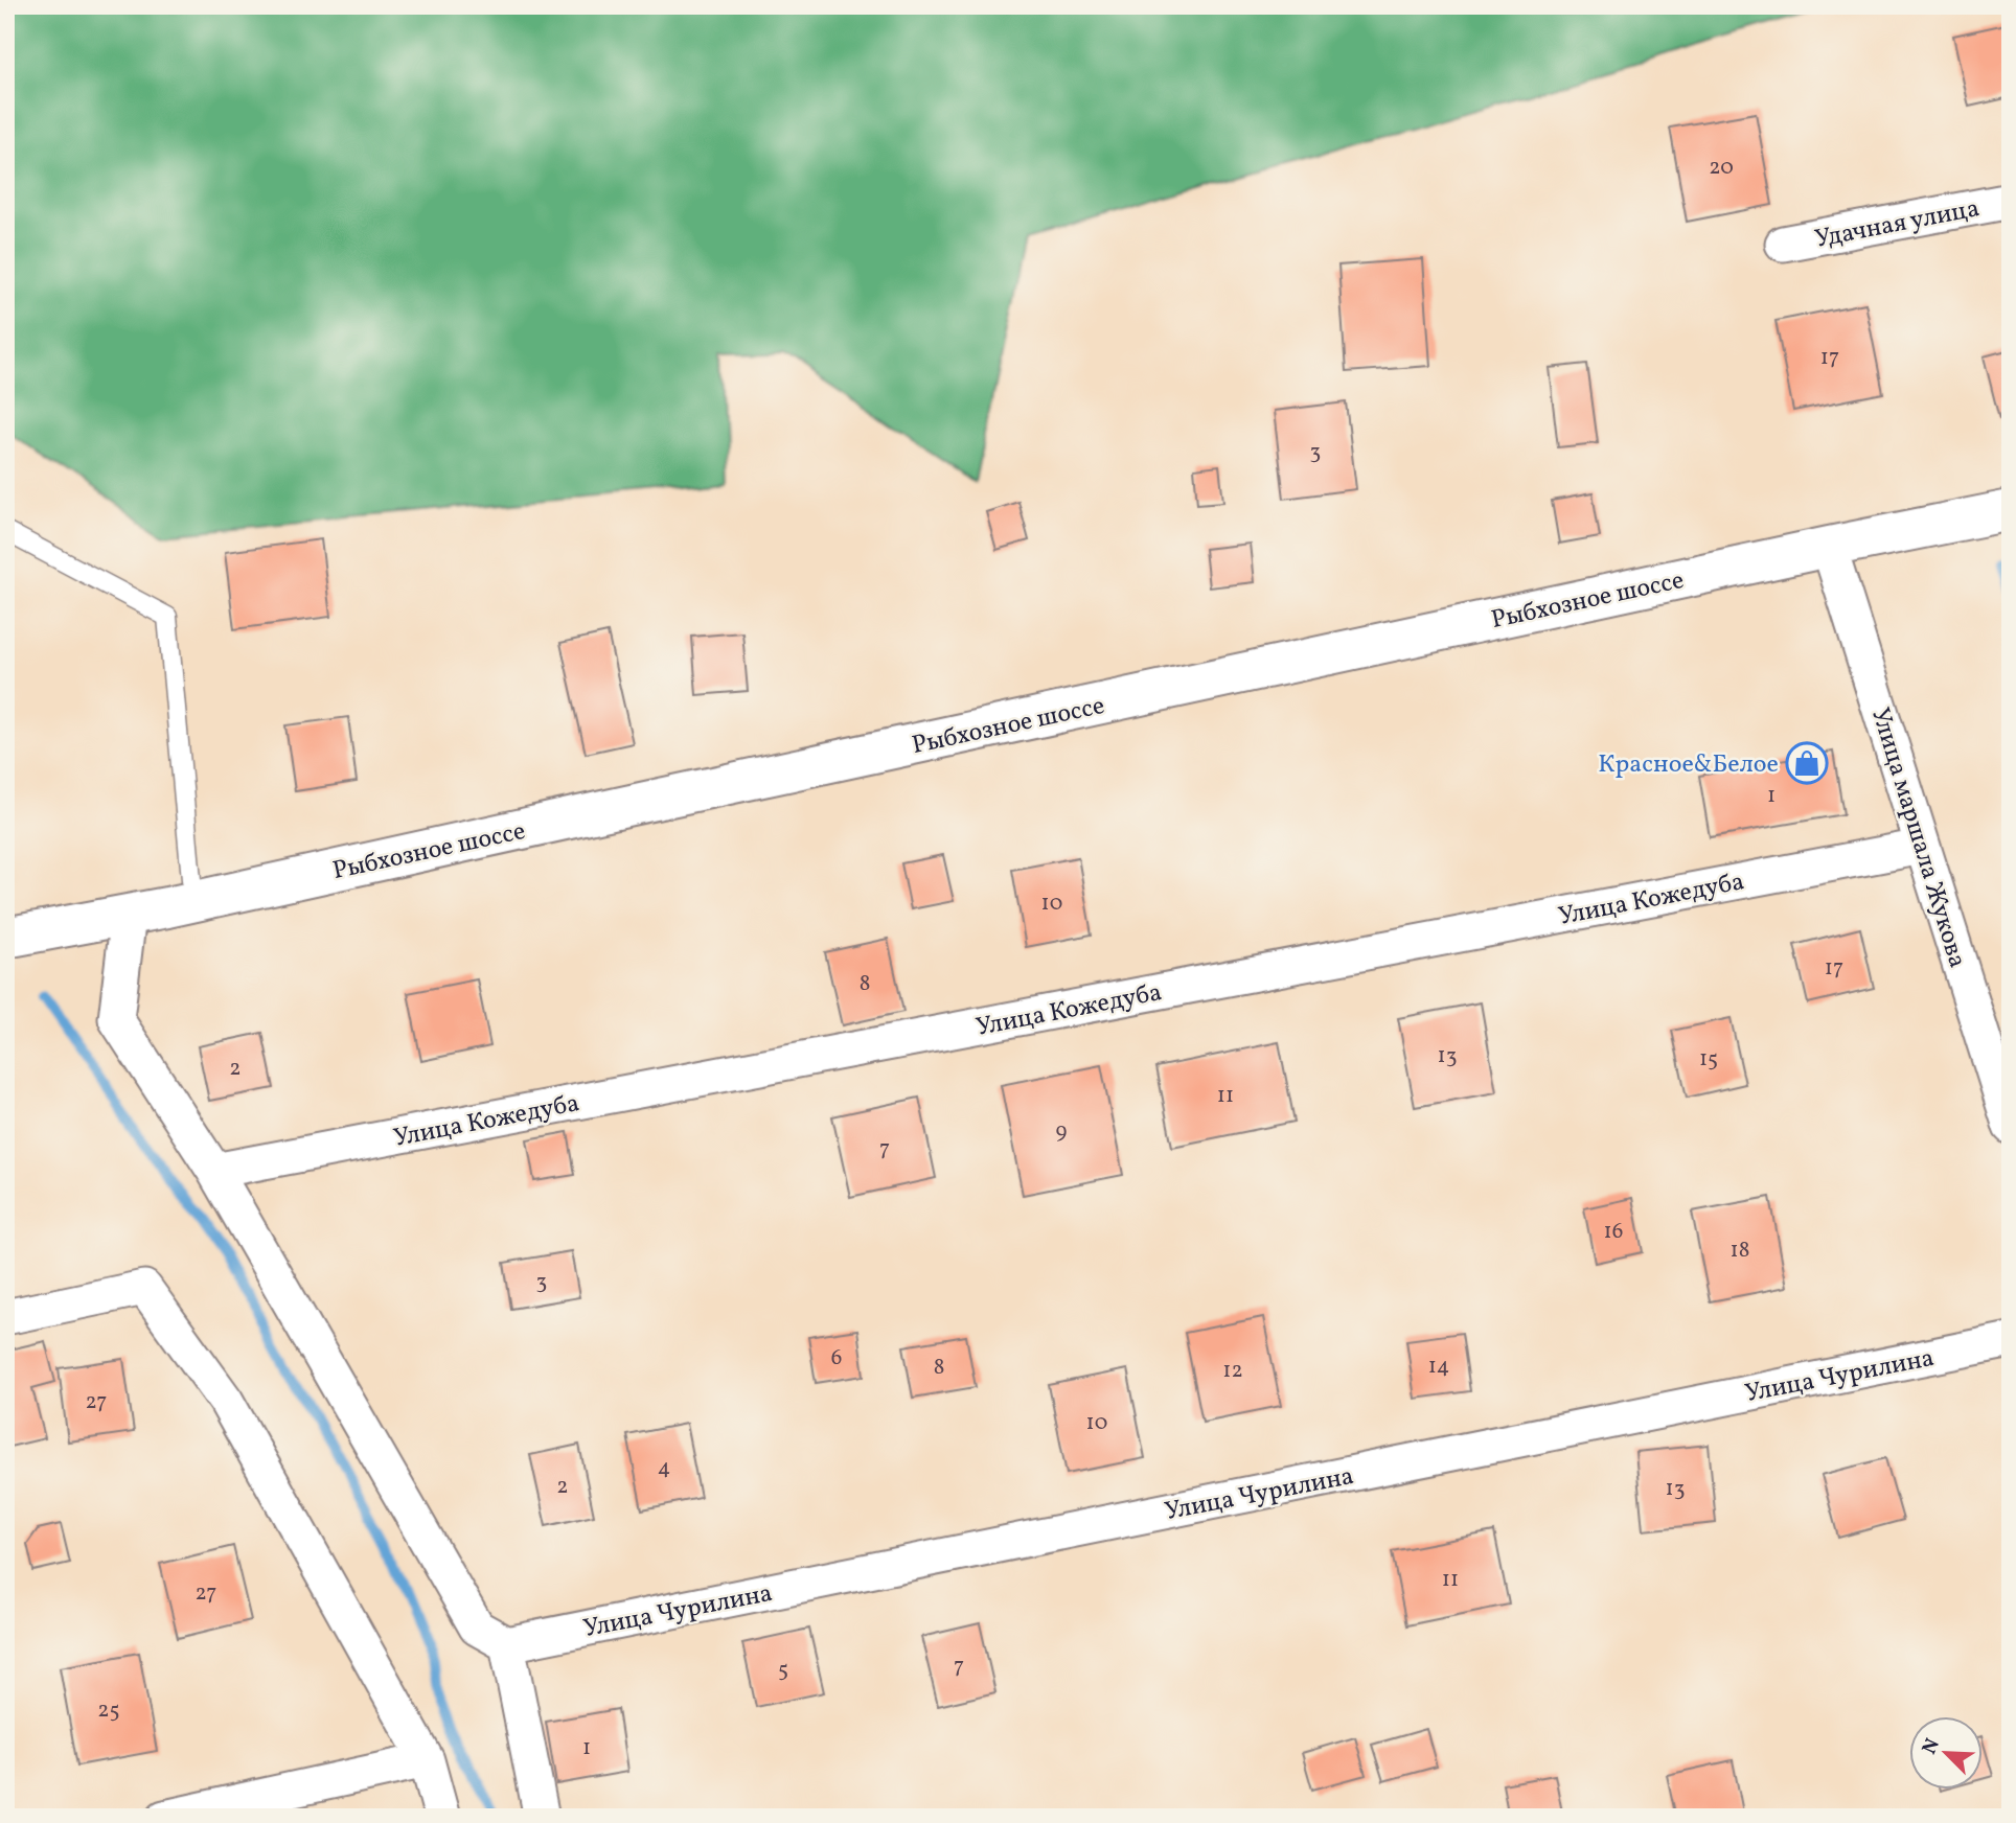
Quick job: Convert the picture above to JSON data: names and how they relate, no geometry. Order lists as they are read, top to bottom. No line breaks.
{"streets":{"street":["Удачная улица","Рыбхозное шоссе","Улица маршала Жукова","Улица Кожедуба","Улица Чурилина"]},"crossings":[["Рыбхозное шоссе","Улица маршала Жукова"],["Улица маршала Жукова","Улица Кожедуба"]],"places":{"shop":["Красное&Белое"]},"house_numbers":["20","17","3","1","10","17","8","13","15","2","11","9","7","16","18","3","6","14","8","12","27","10","4","2","13","11","27","7","5","25","1"],"north":"top left"}
